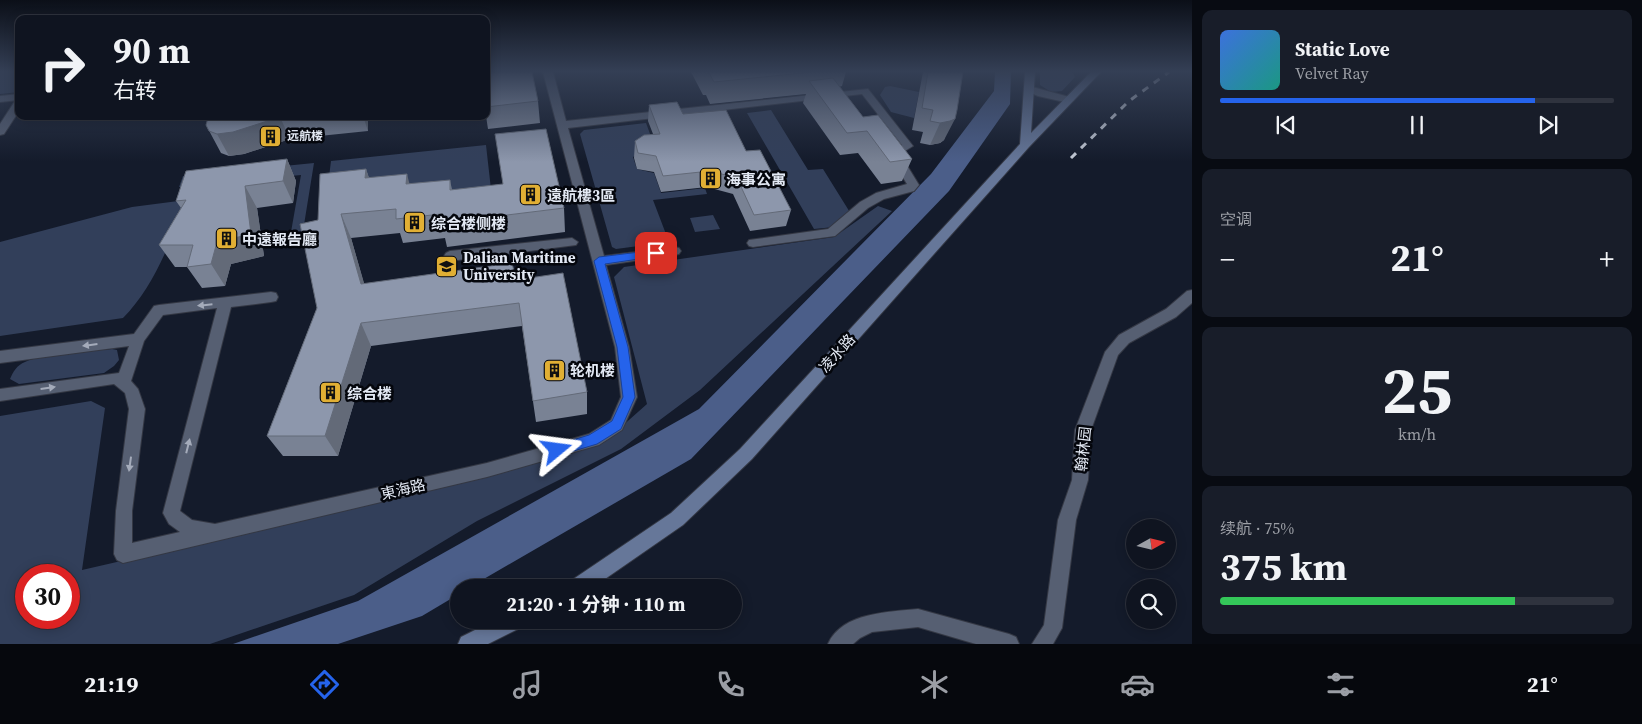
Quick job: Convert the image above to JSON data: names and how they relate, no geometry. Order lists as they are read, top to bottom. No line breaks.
{"streets":{"main road":["凌水路"],"street":["翰林园","東海路"]},"places":{"building":["远航楼","海事公寓","遠航樓3區","综合楼侧楼","中遠報告廳","轮机楼","综合楼"],"school or university":["Dalian Maritime University"]},"north":"right","page":{"turn":["90 m","右转"],"song":["Static Love","Velvet Ray"],"tile":["空调",["25","km/h"],["续航 · 75%","375 km"]],"heat":["−","21°","+"],"limit":"30","trip":"21:20 · 1 分钟 · 110 m","tabs":["21:19","21°"]}}
